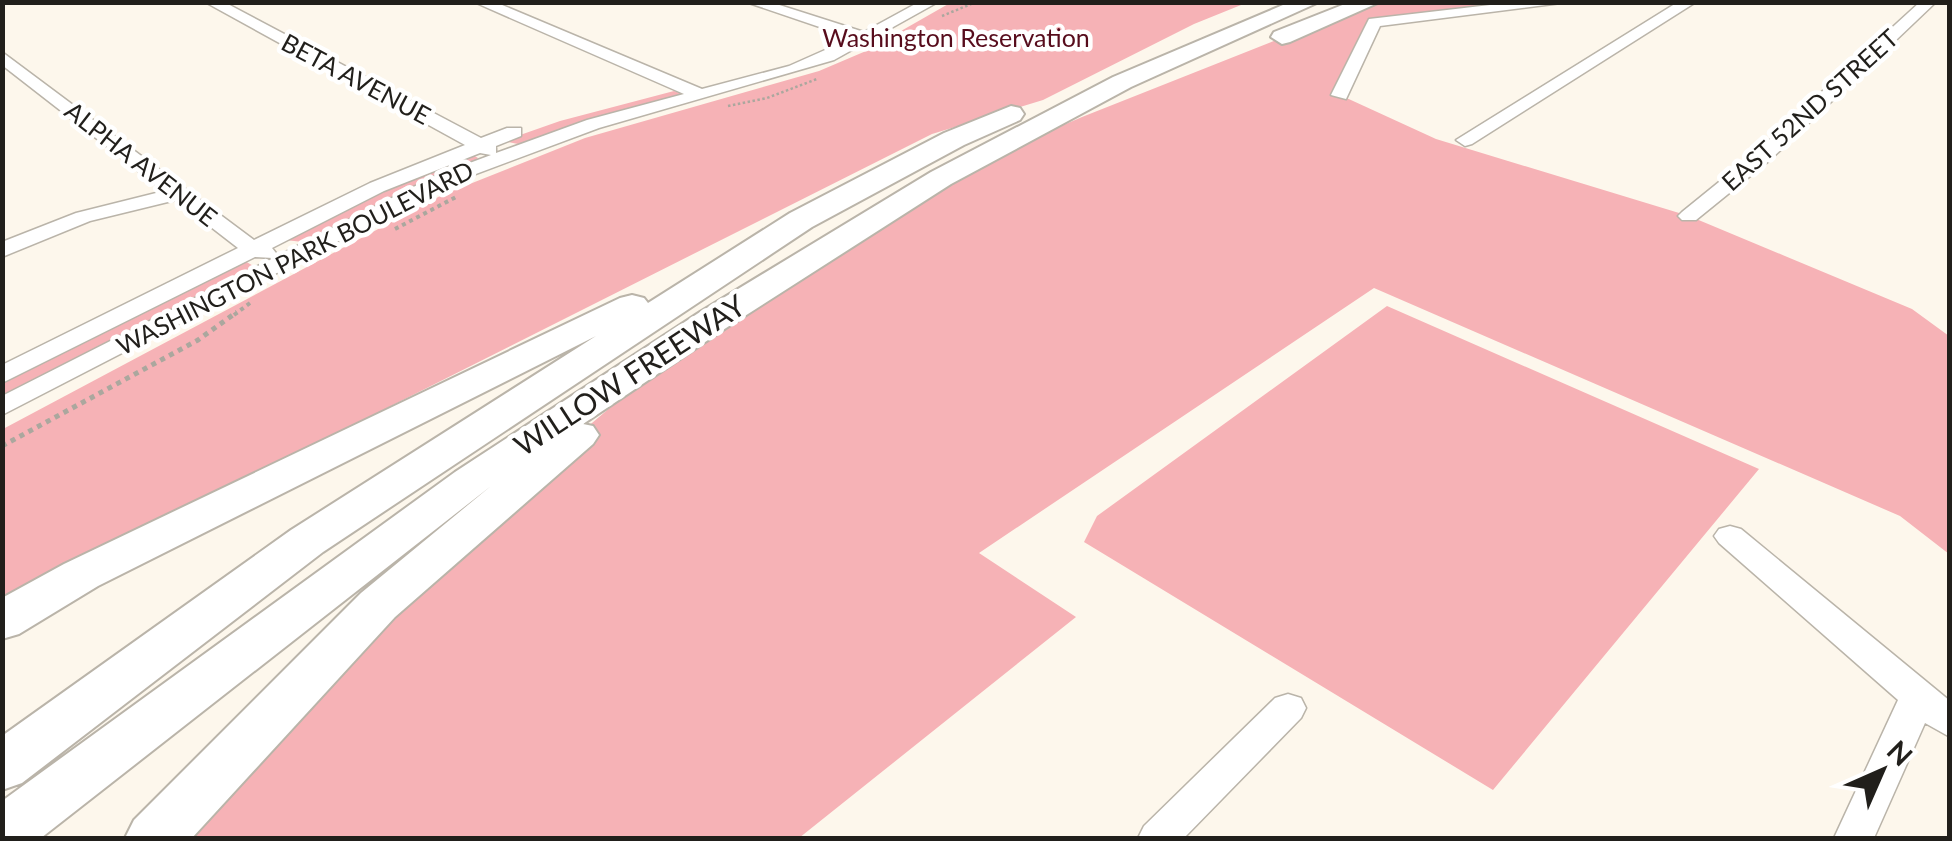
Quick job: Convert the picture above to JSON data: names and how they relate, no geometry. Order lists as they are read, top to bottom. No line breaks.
{"streets":{"highway":["WILLOW FREEWAY"],"street":["BETA AVENUE","EAST 52ND STREET","ALPHA AVENUE","WASHINGTON PARK BOULEVARD"]},"crossings":[["BETA AVENUE","WASHINGTON PARK BOULEVARD"],["ALPHA AVENUE","WASHINGTON PARK BOULEVARD"]],"parks":["Washington Reservation"],"north":"top right"}
